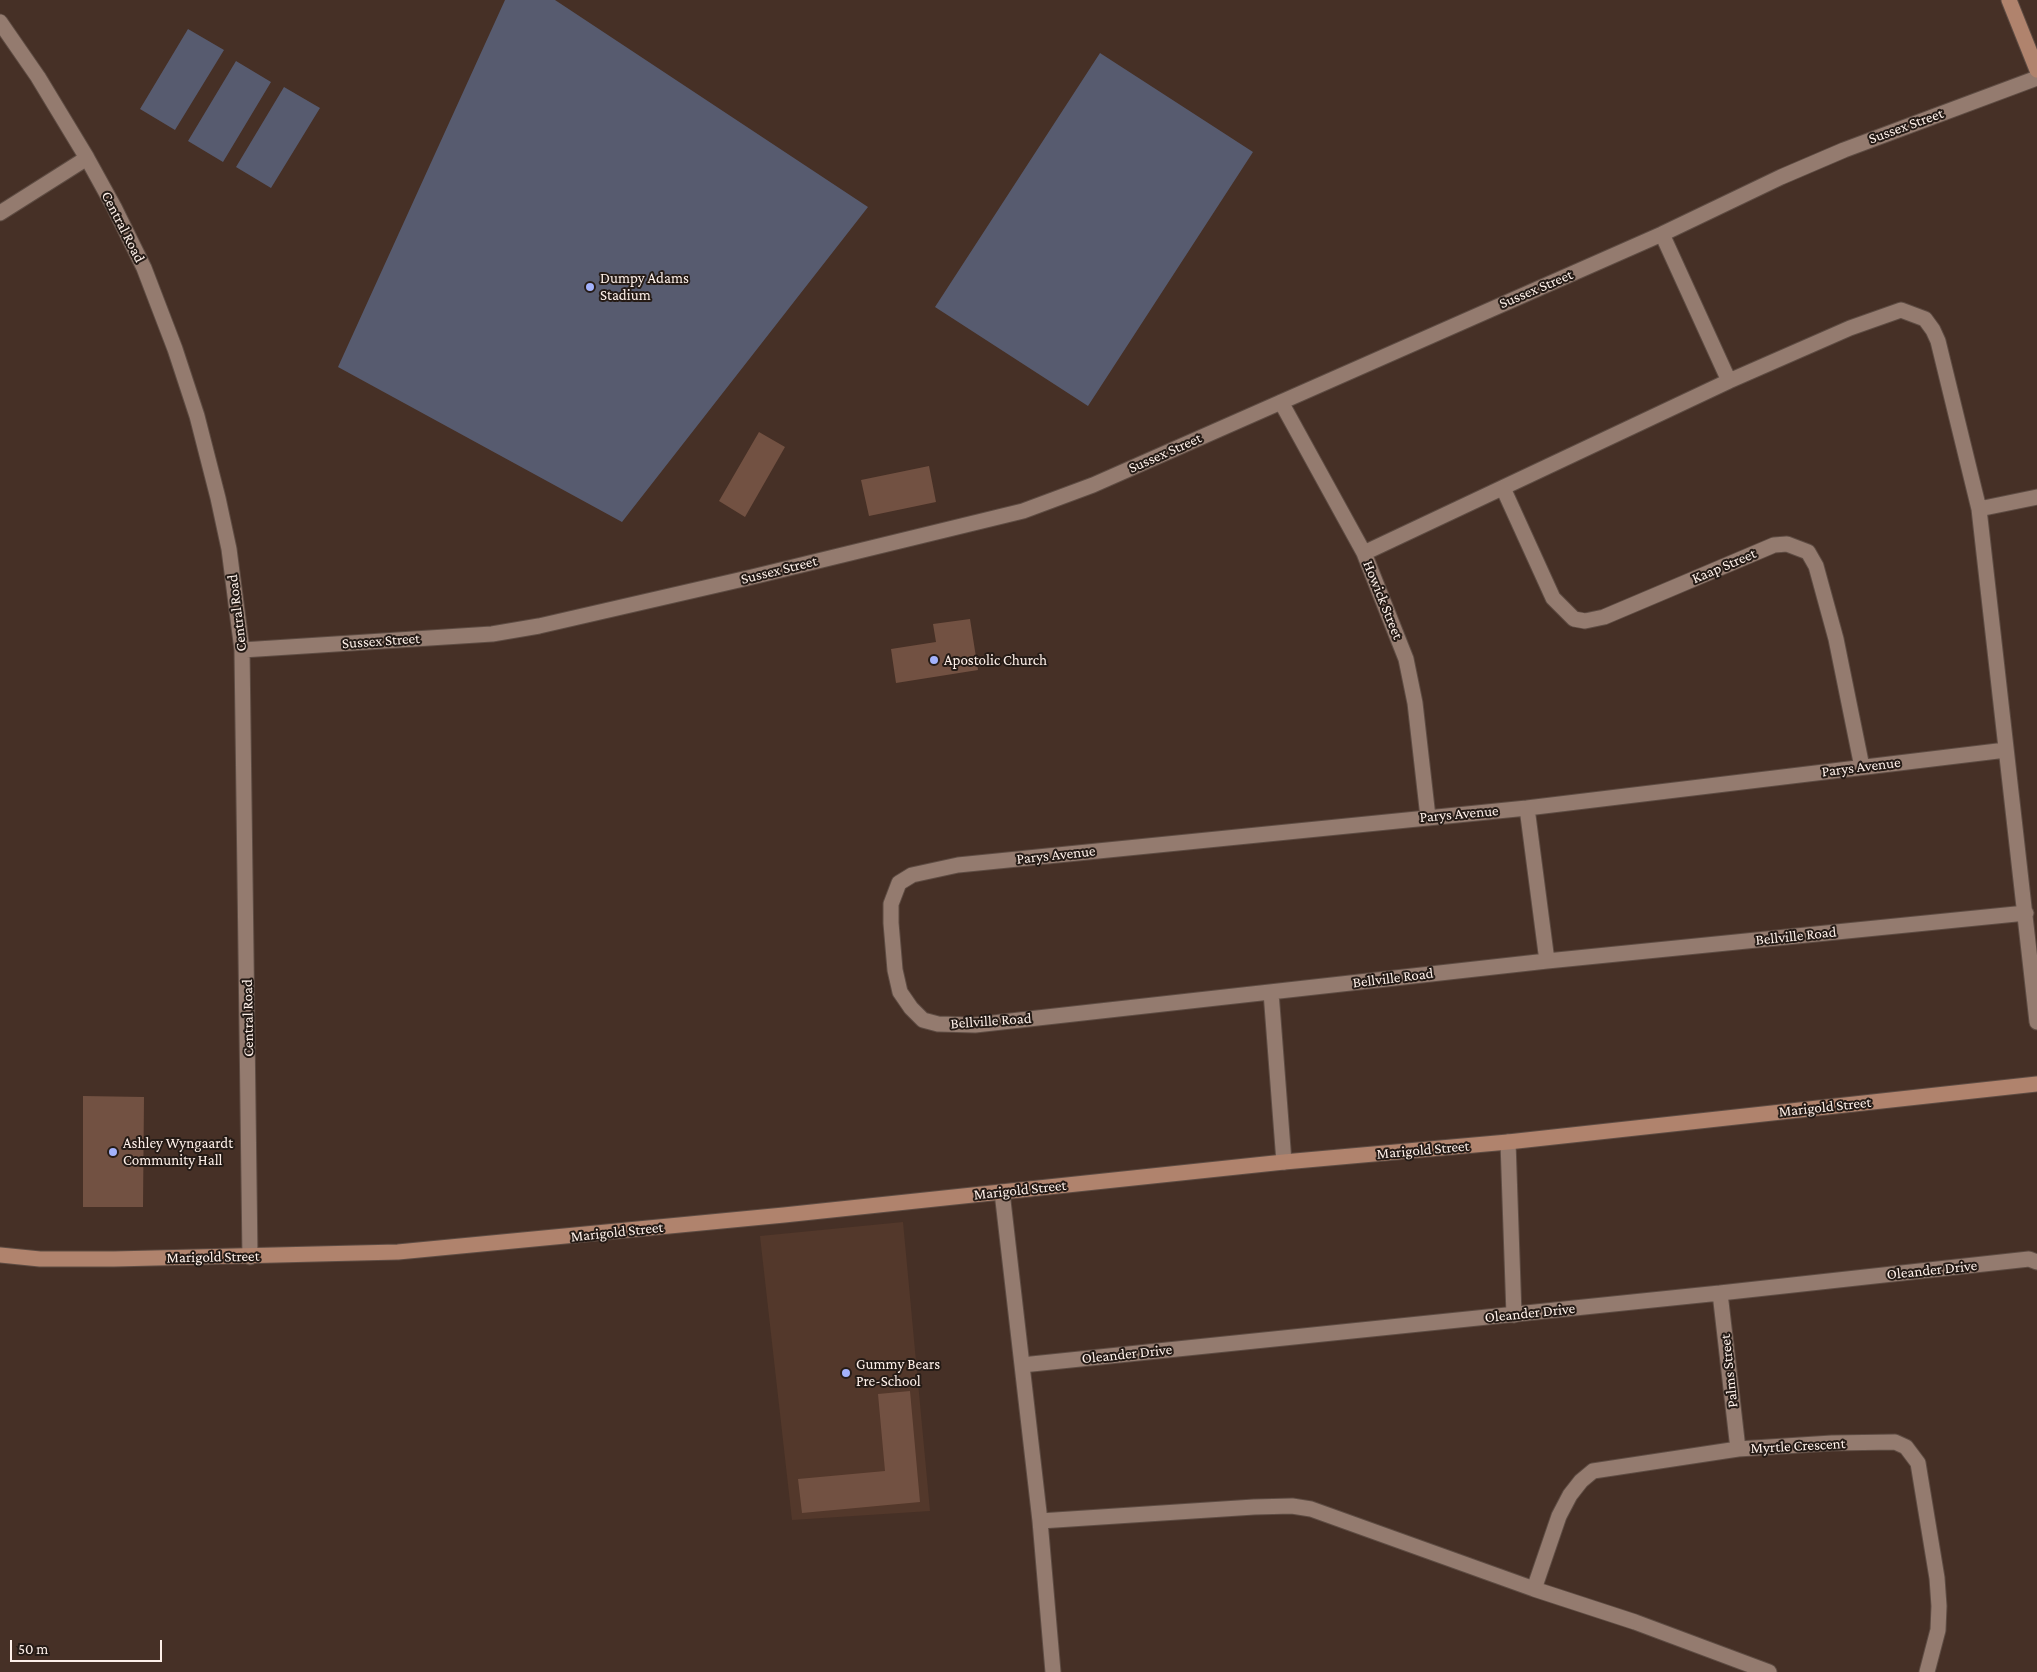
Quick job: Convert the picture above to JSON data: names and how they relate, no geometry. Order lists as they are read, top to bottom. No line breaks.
{"streets":{"street":["Sussex Street","Central Road","Kaap Street","Howick Street","Parys Avenue","Bellville Road","Marigold Street","Oleander Drive","Palms Street","Myrtle Crescent"]},"crossings":[["Sussex Street","Central Road"],["Sussex Street","Howick Street"],["Central Road","Marigold Street"],["Kaap Street","Parys Avenue"],["Howick Street","Parys Avenue"],["Parys Avenue","Bellville Road"],["Oleander Drive","Palms Street"],["Palms Street","Myrtle Crescent"]],"places":["Dumpy Adams Stadium","Apostolic Church","Ashley Wyngaardt Community Hall","Gummy Bears Pre-School"],"scale_bar":"50 m"}
